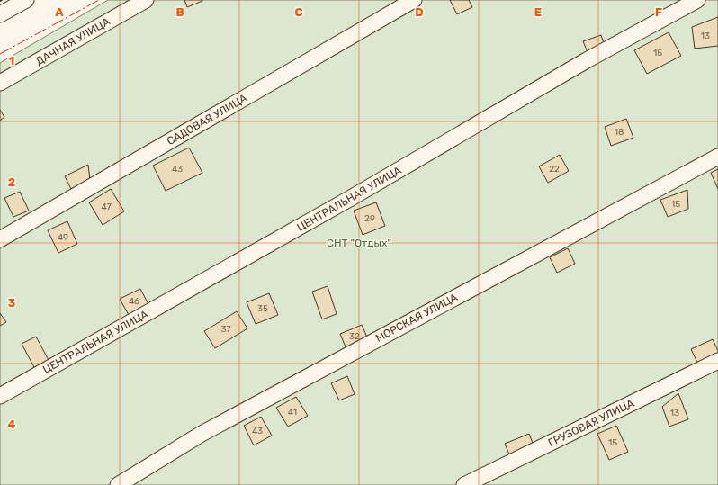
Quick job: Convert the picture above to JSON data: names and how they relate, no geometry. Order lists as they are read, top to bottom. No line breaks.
{"streets":{"street":["ДАЧНАЯ УЛИЦА","САДОВАЯ УЛИЦА","ЦЕНТРАЛЬНАЯ УЛИЦА","МОРСКАЯ УЛИЦА","ГРУЗОВАЯ УЛИЦА"]},"parks":["СНТ \"Отдых\""],"house_numbers":["13","15","18","43","22","15","47","29","49","46","35","37","32","41","13","43","15"],"grid":{"columns":["A","B","C","D","E","F"],"rows":["1","2","3","4"]}}
